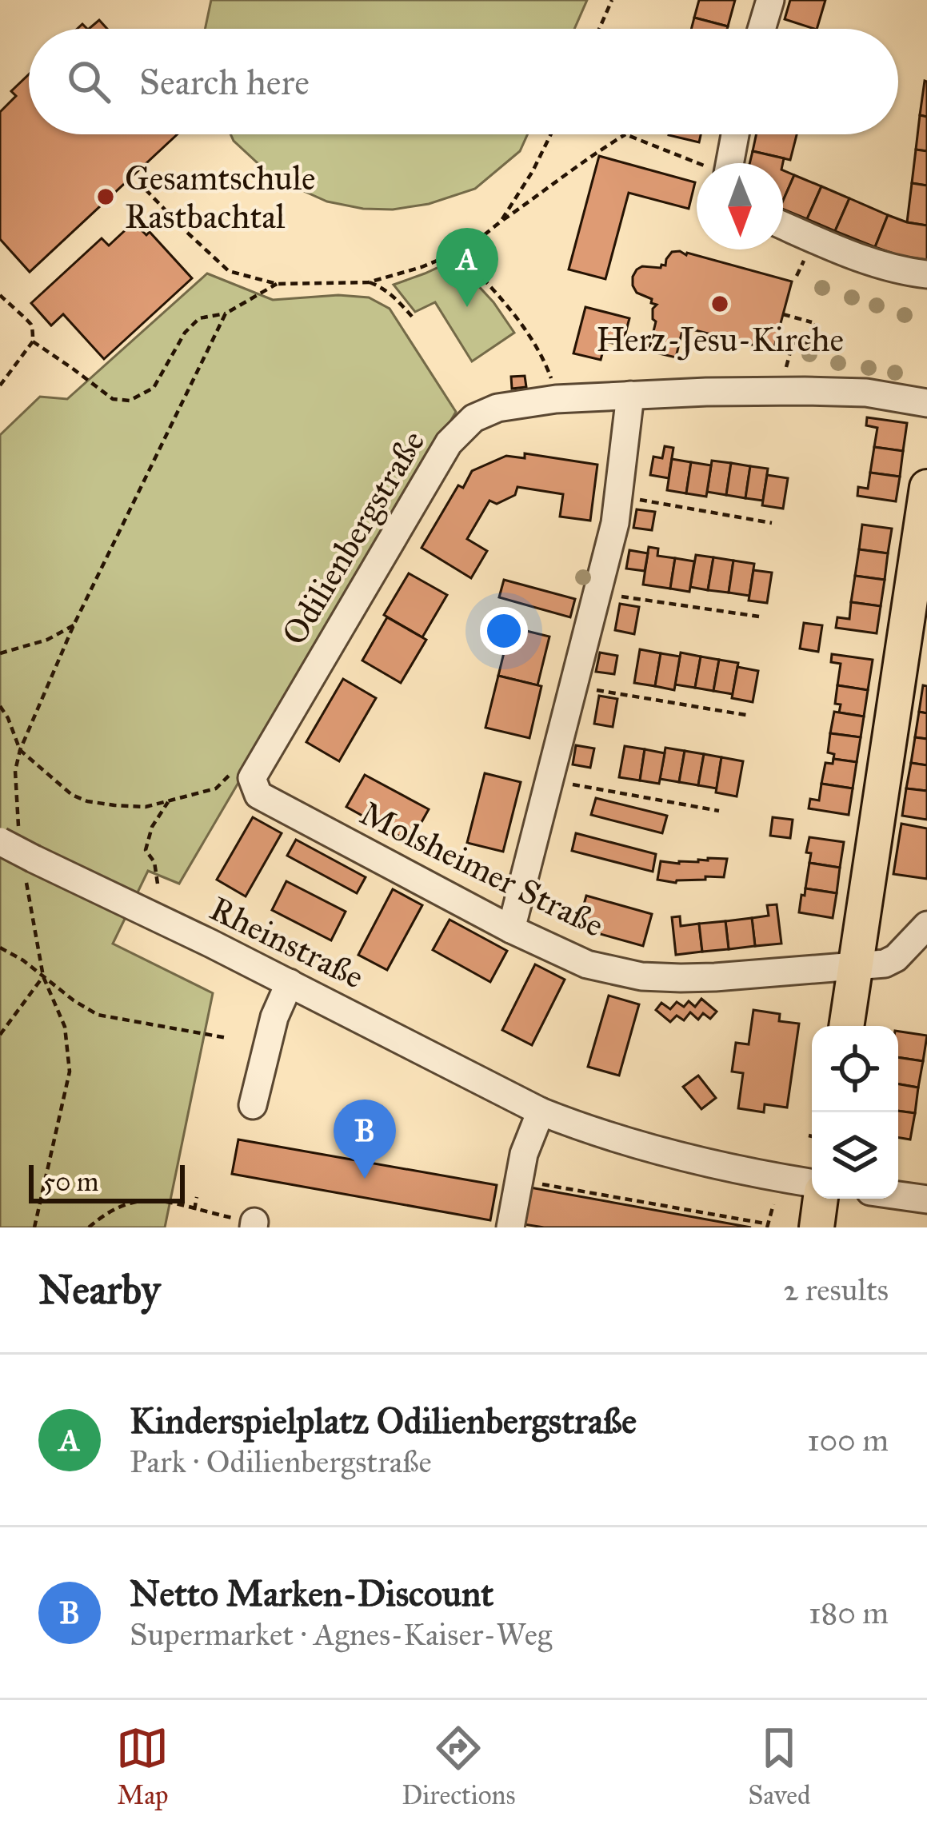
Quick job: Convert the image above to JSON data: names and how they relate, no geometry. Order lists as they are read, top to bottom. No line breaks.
{"streets":{"street":["Odilienbergstraße","Molsheimer Straße","Rheinstraße"]},"crossings":[["Odilienbergstraße","Molsheimer Straße"]],"places":["Gesamtschule Rastbachtal","Herz-Jesu-Kirche"],"scale_bar":"50 m","north":"bottom","page":{"search":"Search here","pins":["A","B"],"scale":"50 m","heading":["Nearby","2 results"],"list":[{"mark":"A","name":"Kinderspielplatz Odilienbergstraße","note":"Park · Odilienbergstraße","value":"100 m"},{"mark":"B","name":"Netto Marken-Discount","note":"Supermarket · Agnes-Kaiser-Weg","value":"180 m"}],"nav":["Map","Directions","Saved"]}}
